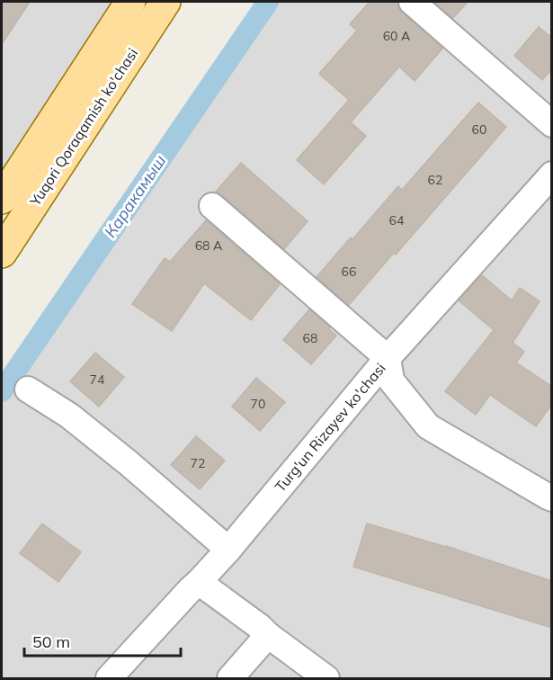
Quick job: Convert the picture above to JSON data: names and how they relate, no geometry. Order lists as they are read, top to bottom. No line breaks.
{"streets":{"main road":["Yuqori Qoraqamish ko'chasi"],"street":["Turg'un Rizayev ko'chasi"]},"water":["Каракамыш"],"house_numbers":["60 A","60","62","64","68 A","66","68","74","70","72"],"scale_bar":"50 m"}
